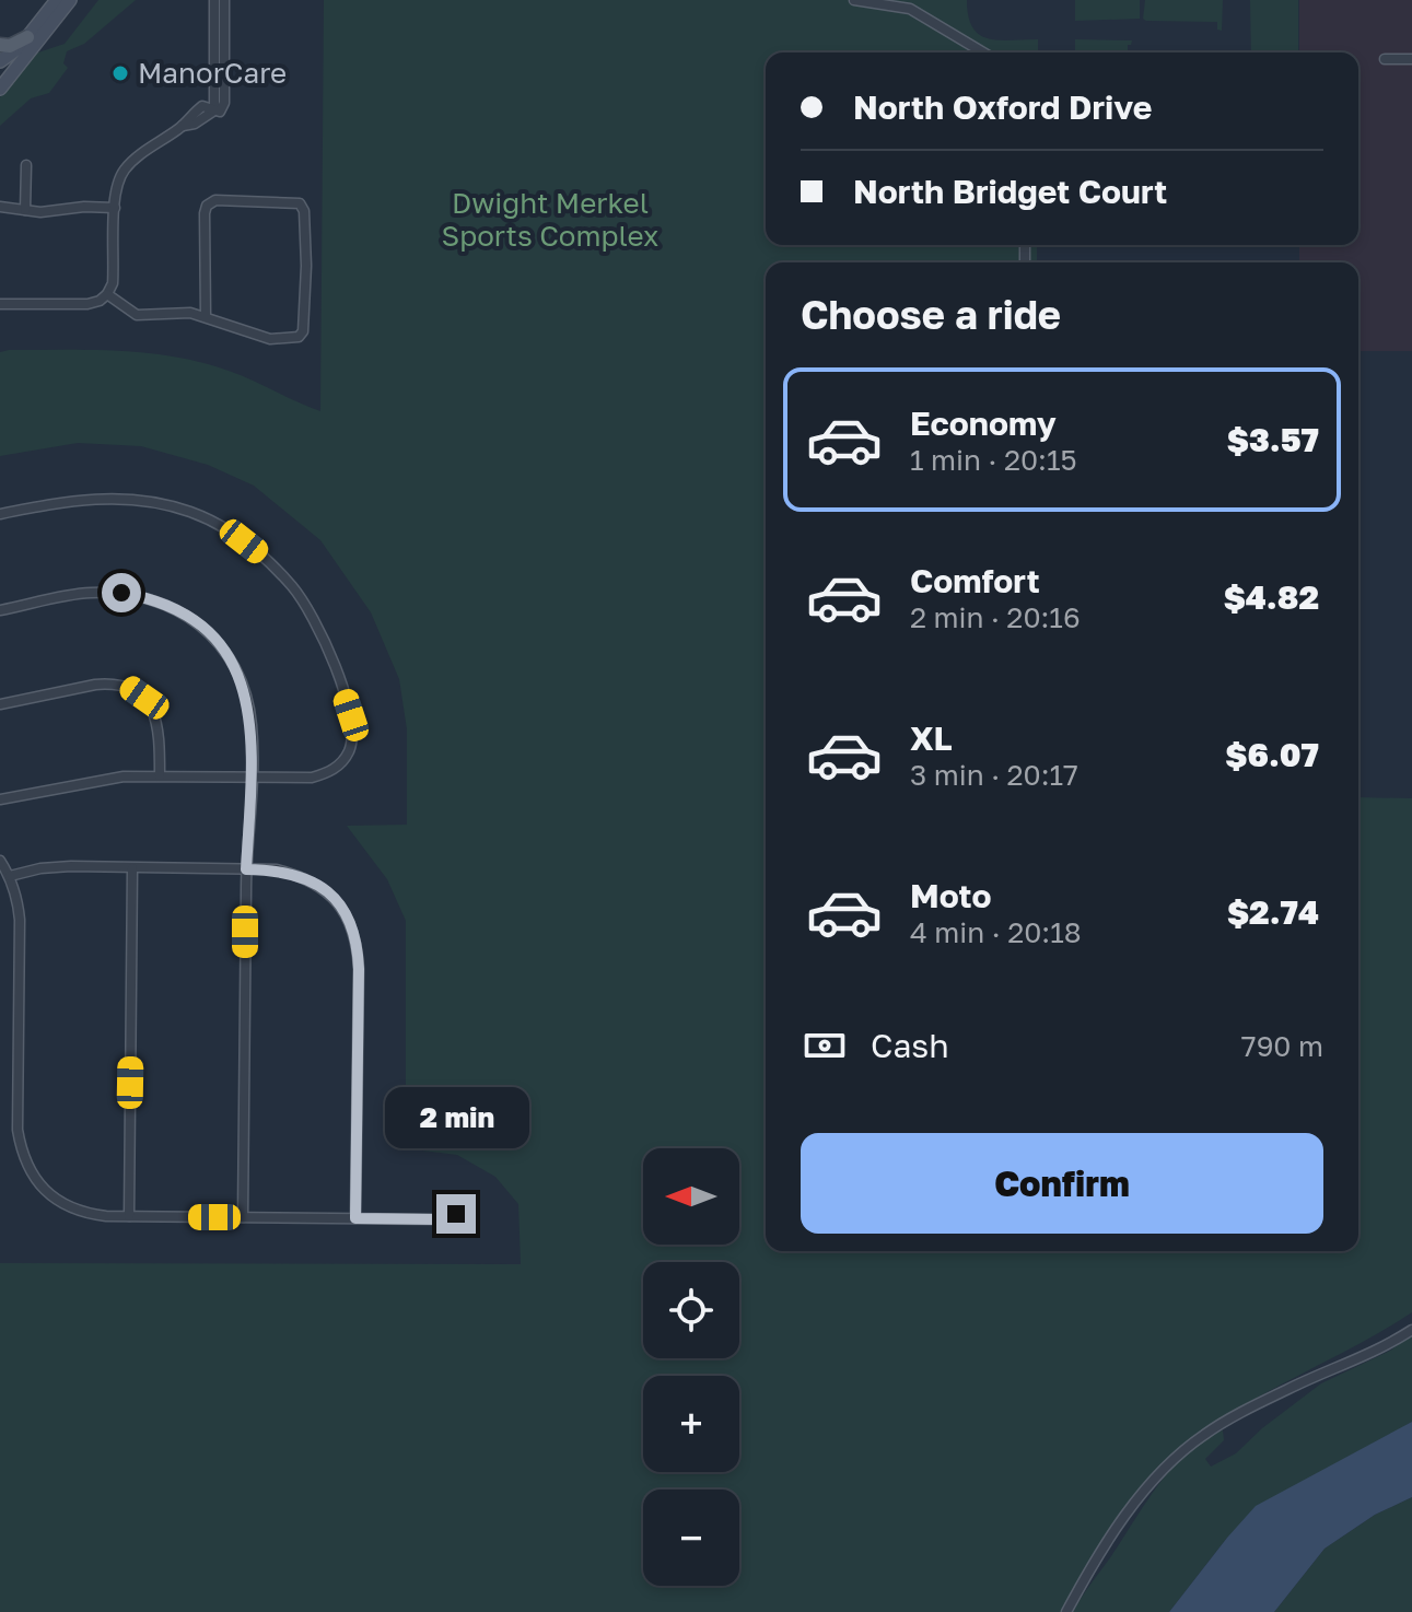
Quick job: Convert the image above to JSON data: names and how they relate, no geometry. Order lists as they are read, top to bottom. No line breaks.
{"parks":["Dwight Merkel Sports Complex"],"places":["ManorCare"],"north":"left","page":{"banner":["North Oxford Drive","North Bridget Court"],"heading":"Choose a ride","list":[{"name":"Economy","note":"1 min · 20:15","value":"$3.57"},{"name":"Comfort","note":"2 min · 20:16","value":"$4.82"},{"name":"XL","note":"3 min · 20:17","value":"$6.07"},{"name":"Moto","note":"4 min · 20:18","value":"$2.74"}],"pay":["Cash","790 m"],"bubble":"2 min","buttons":"Confirm","map_buttons":["+","−"]}}
